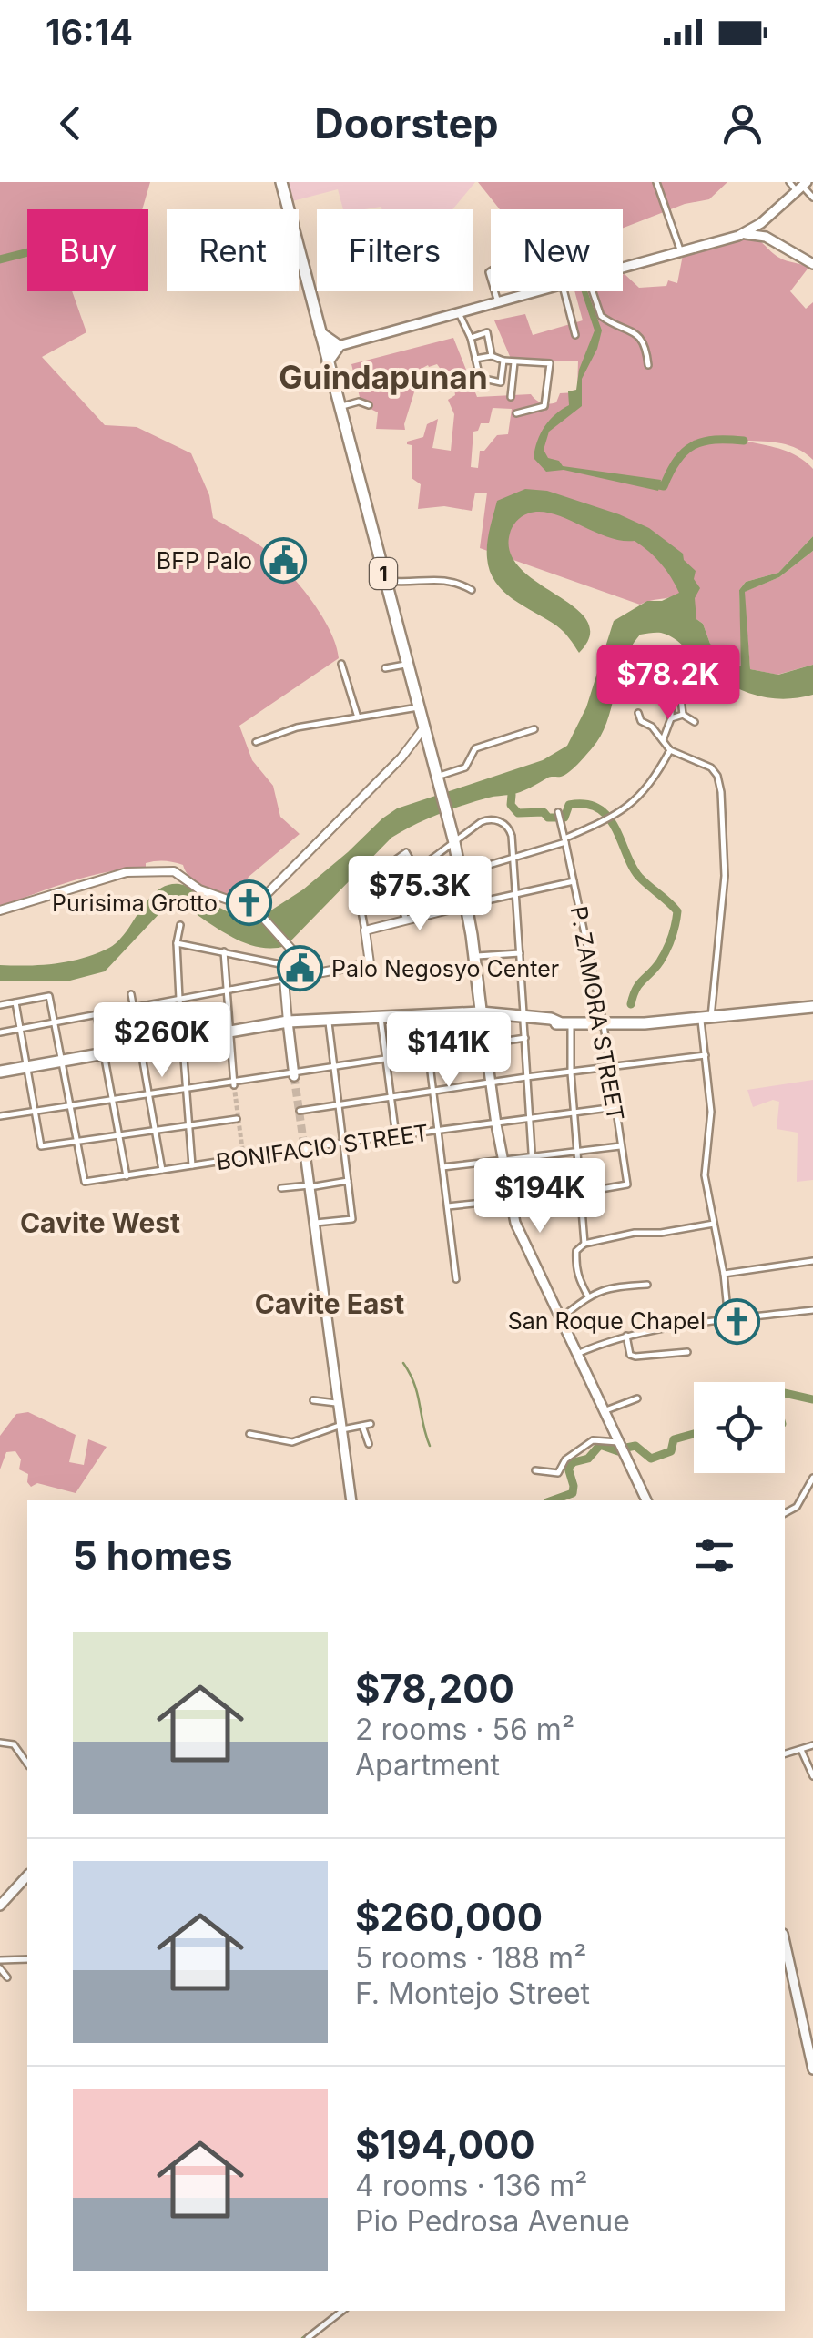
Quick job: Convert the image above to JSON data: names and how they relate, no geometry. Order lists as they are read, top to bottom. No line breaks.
{"streets":{"highway":["1"],"street":["P. ZAMORA STREET","BONIFACIO STREET"]},"crossings":[["P. ZAMORA STREET","BONIFACIO STREET"]],"districts":["Guindapunan","Cavite West","Cavite East"],"places":{"public building":["BFP Palo","Palo Negosyo Center"],"church":["Purisima Grotto","San Roque Chapel"]},"page":{"status":"16:14","header":"Doorstep","chip":["Buy","Rent","Filters","New"],"price":["$78.2K","$75.3K","$260K","$141K","$194K"],"heading":"5 homes","list":[{"name":"$78,200","note":"2 rooms · 56 m² · Apartment"},{"name":"$260,000","note":"5 rooms · 188 m² · F. Montejo Street"},{"name":"$194,000","note":"4 rooms · 136 m² · Pio Pedrosa Avenue"}]}}
